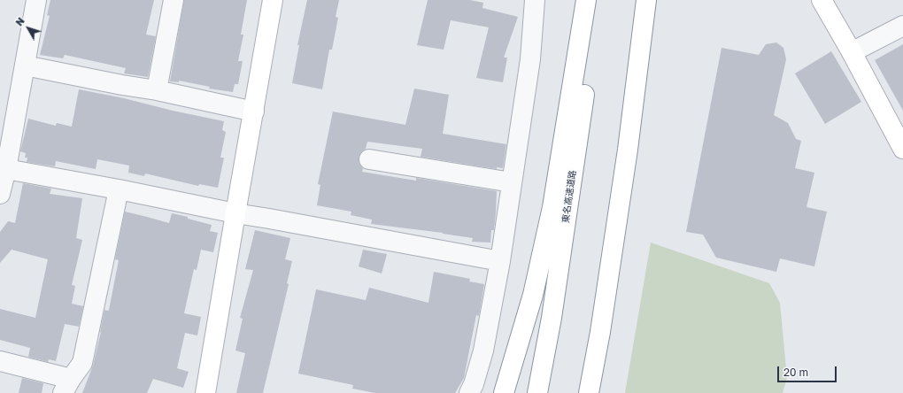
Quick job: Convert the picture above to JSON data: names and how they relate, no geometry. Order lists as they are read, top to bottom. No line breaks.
{"streets":{"main road":["東名高速道路"]},"scale_bar":"20 m","north":"top left"}
